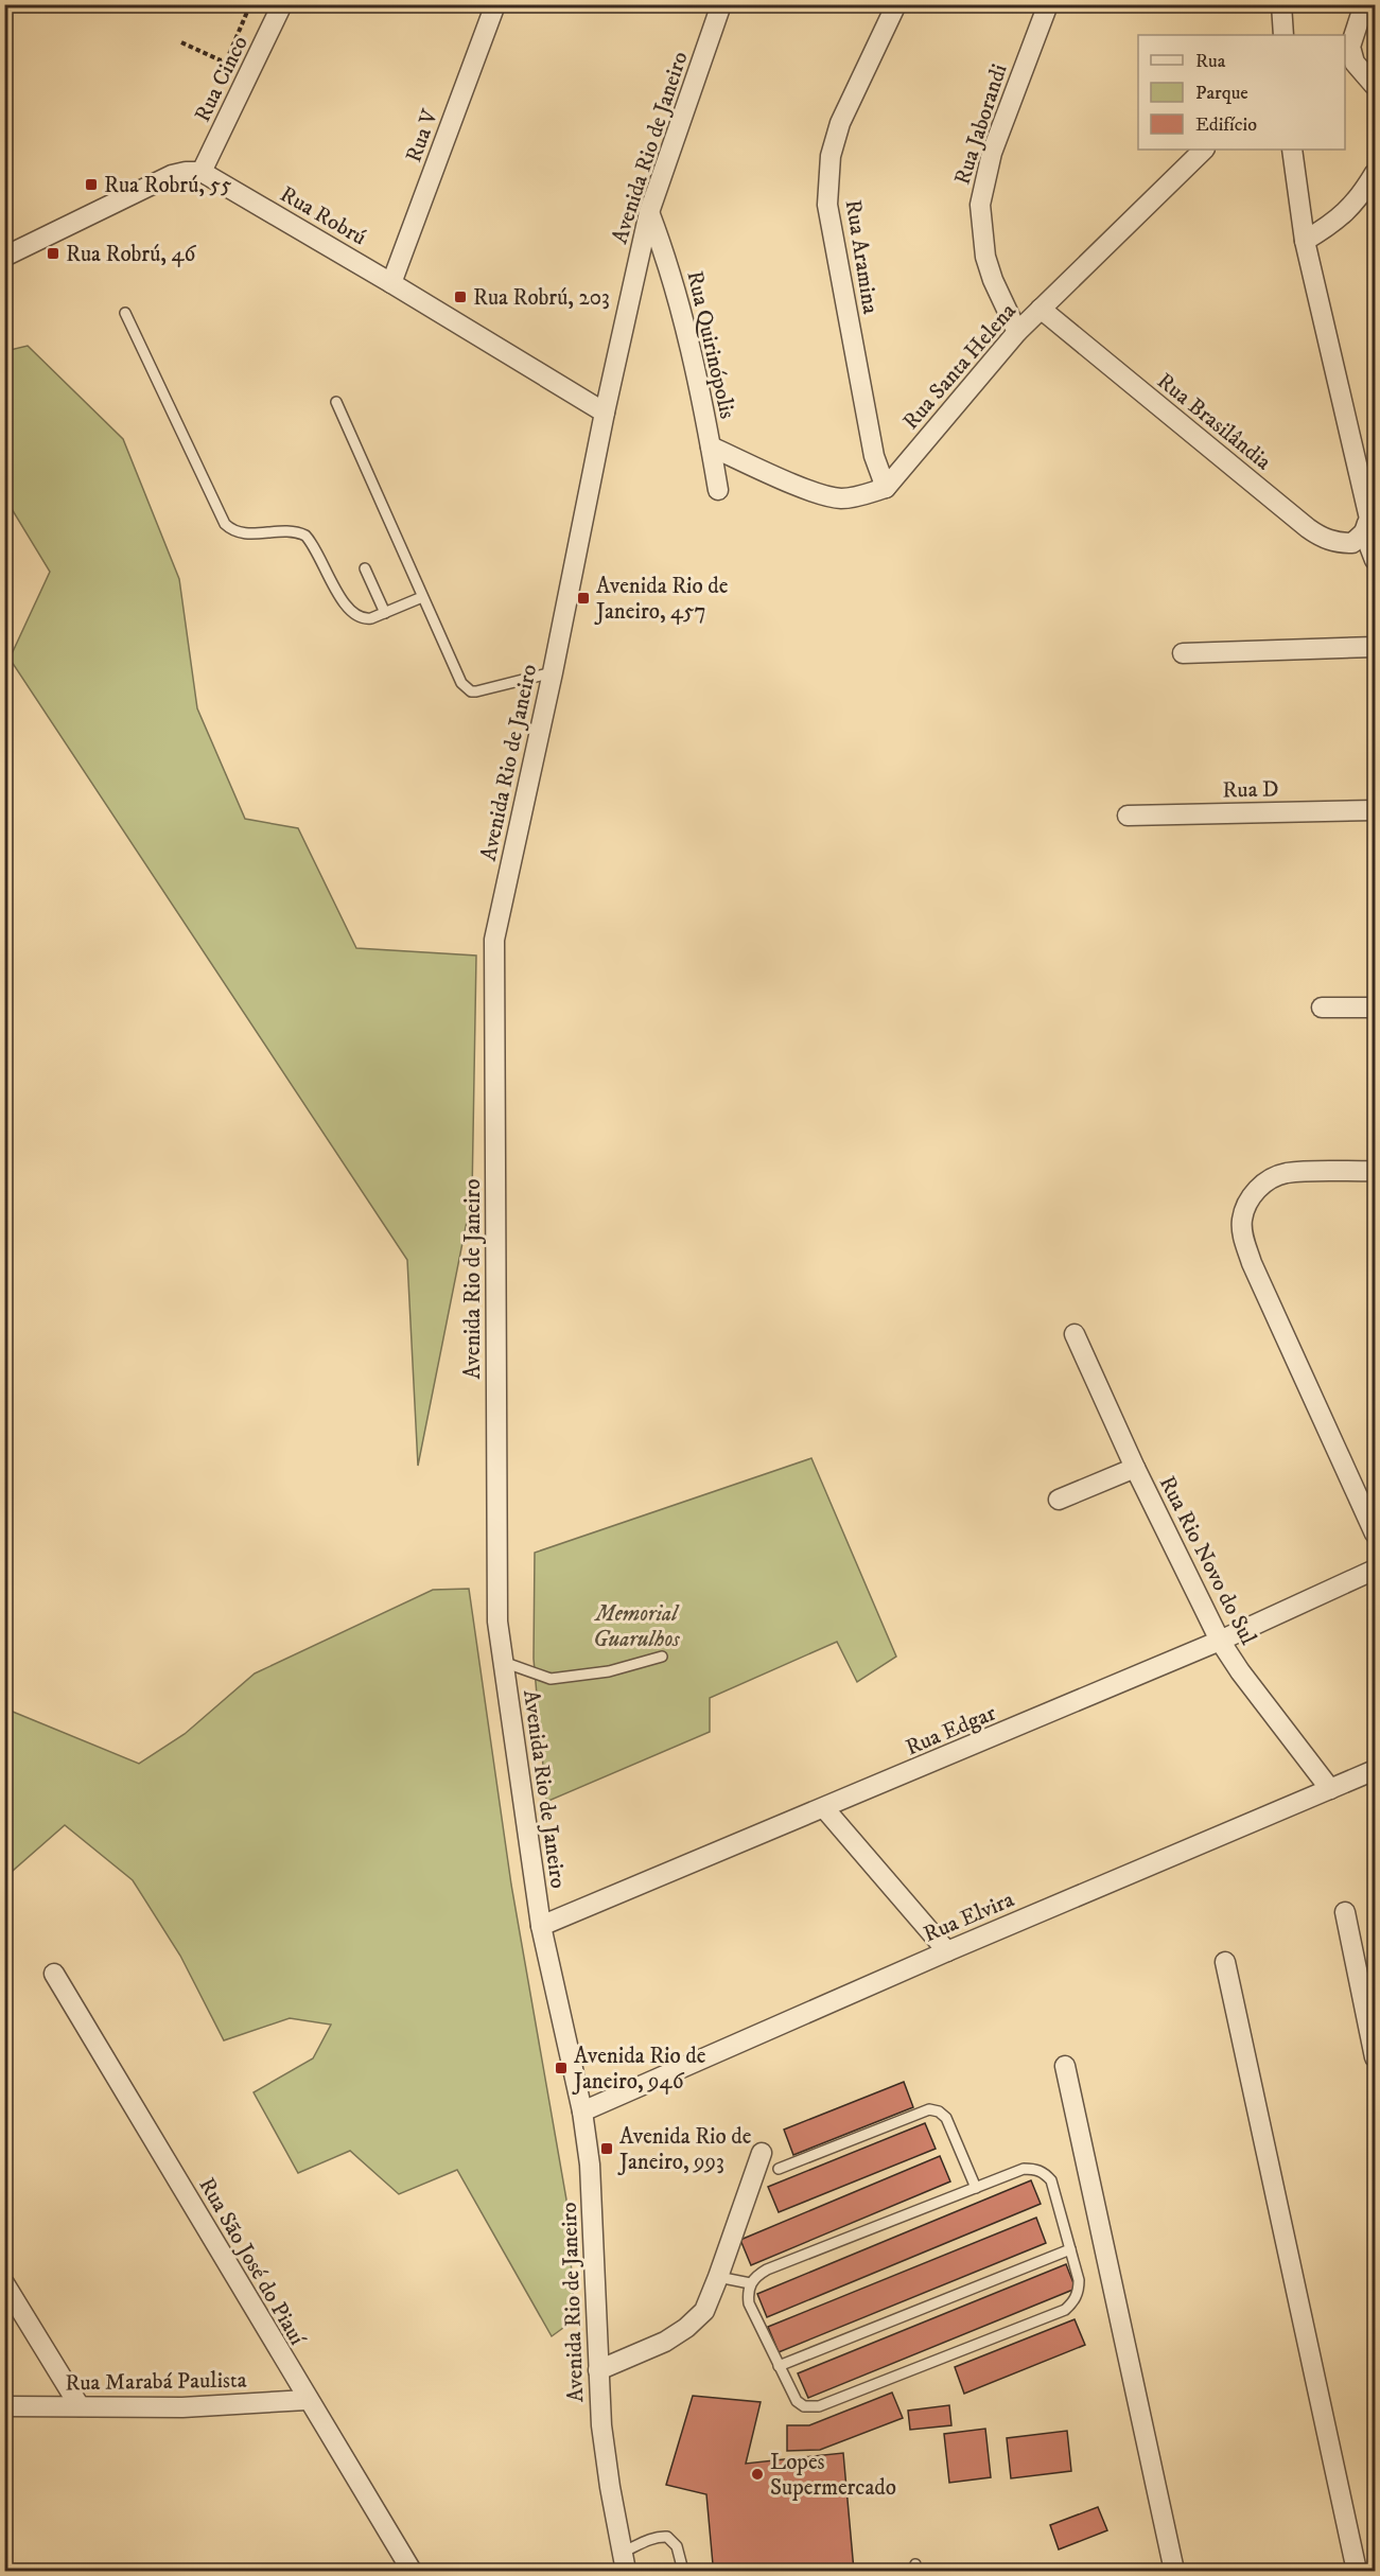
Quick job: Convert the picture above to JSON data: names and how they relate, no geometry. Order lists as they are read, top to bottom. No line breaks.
{"streets":{"street":["Rua Cinco","Rua Jaborandi","Rua V","Avenida Rio de Janeiro","Rua Robrú","Rua Aramina","Rua Quirinópolis","Rua Santa Helena","Rua Brasilândia","Rua D","Rua Rio Novo do Sul","Rua Edgar","Rua Elvira","Rua São José do Piauí","Rua Marabá Paulista"]},"crossings":[["Rua Cinco","Rua Robrú"],["Rua Jaborandi","Rua Santa Helena"],["Rua V","Rua Robrú"],["Avenida Rio de Janeiro","Rua Robrú"],["Avenida Rio de Janeiro","Rua Quirinópolis"],["Avenida Rio de Janeiro","Rua Edgar"],["Avenida Rio de Janeiro","Rua Elvira"],["Rua Aramina","Rua Santa Helena"],["Rua Santa Helena","Rua Brasilândia"],["Rua Rio Novo do Sul","Rua Edgar"],["Rua Rio Novo do Sul","Rua Elvira"],["Rua São José do Piauí","Rua Marabá Paulista"]],"parks":["Memorial Guarulhos"],"places":{"transit":["Rua Robrú, 55","Rua Robrú, 46","Rua Robrú, 203","Avenida Rio de Janeiro, 457","Avenida Rio de Janeiro, 946","Avenida Rio de Janeiro, 993"],"other":["Lopes Supermercado"]},"legend":["Rua","Parque","Edifício"]}
